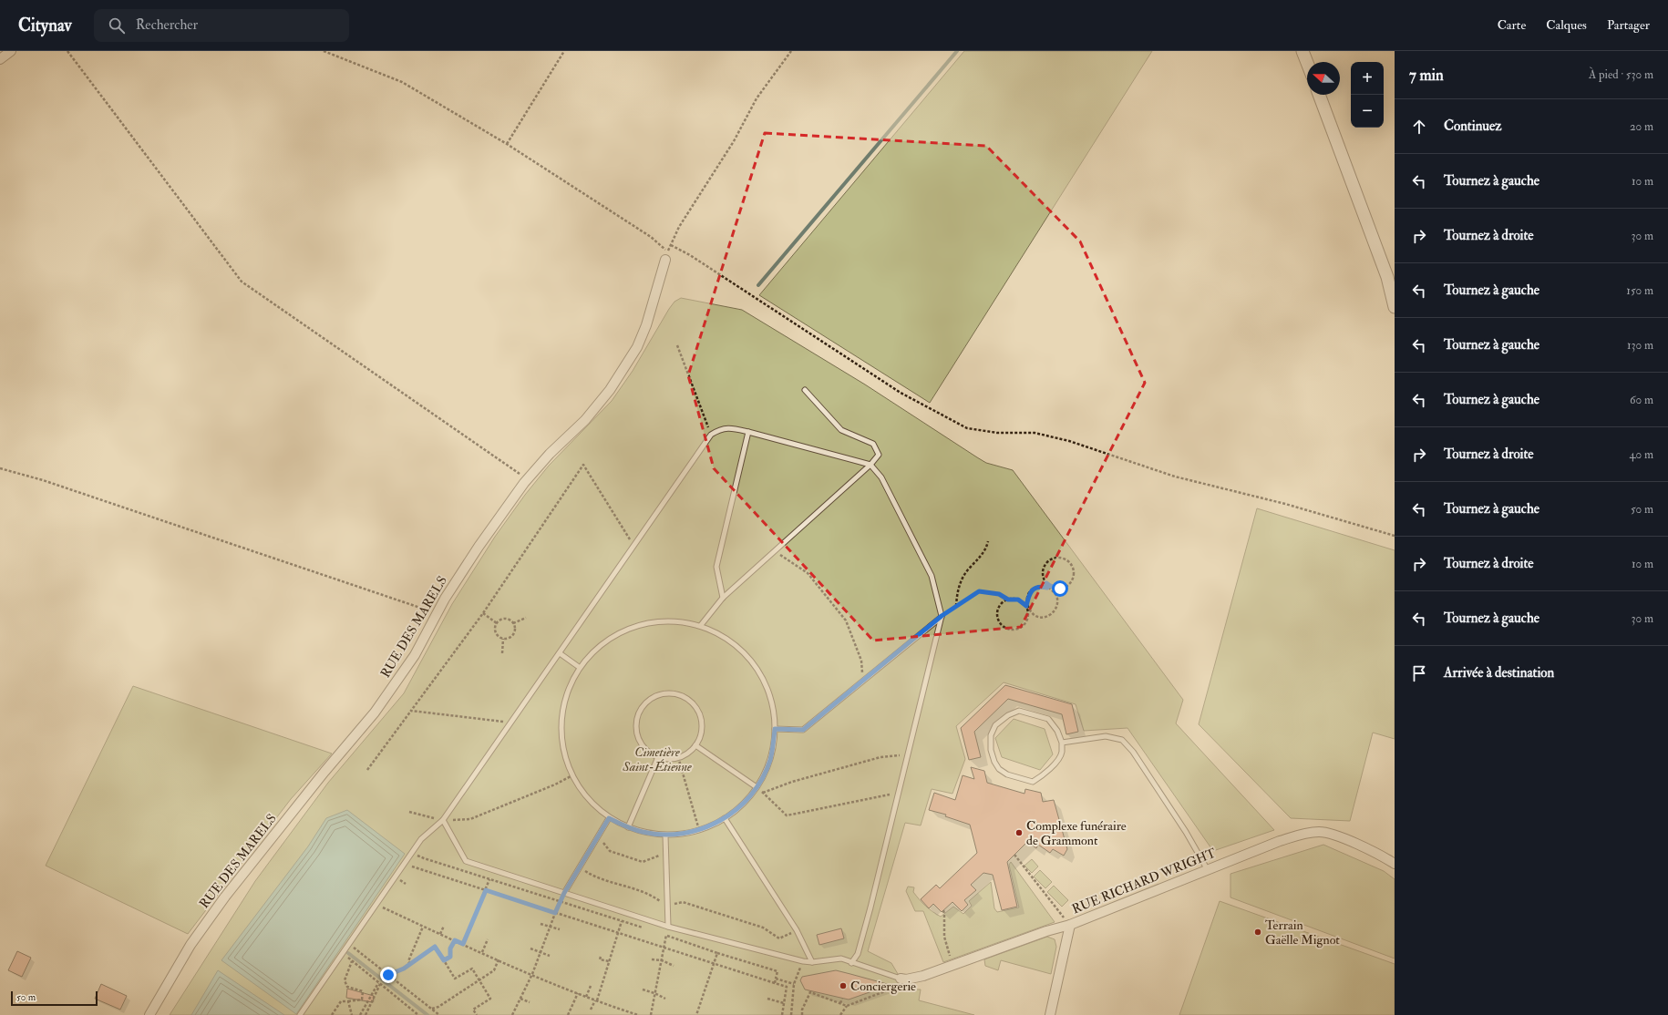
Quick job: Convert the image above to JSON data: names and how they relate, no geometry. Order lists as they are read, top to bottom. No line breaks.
{"streets":{"street":["RUE DES MARELS","RUE RICHARD WRIGHT"]},"parks":["Cimetière Saint-Étienne"],"places":["Complexe funéraire de Grammont","Terrain Gaëlle Mignot","Conciergerie"],"scale_bar":"50 m","north":"left","page":{"header":"Citynav","search":"Rechercher","nav":["Carte","Calques","Partager"],"heading":["7 min","À pied · 530 m"],"map_buttons":["+","−"],"list":[["Continuez","20 m"],["Tournez à gauche","10 m"],["Tournez à droite","30 m"],["Tournez à gauche","150 m"],["Tournez à gauche","130 m"],["Tournez à gauche","60 m"],["Tournez à droite","40 m"],["Tournez à gauche","50 m"],["Tournez à droite","10 m"],["Tournez à gauche","30 m"],"Arrivée à destination"],"scale":"50 m"}}
